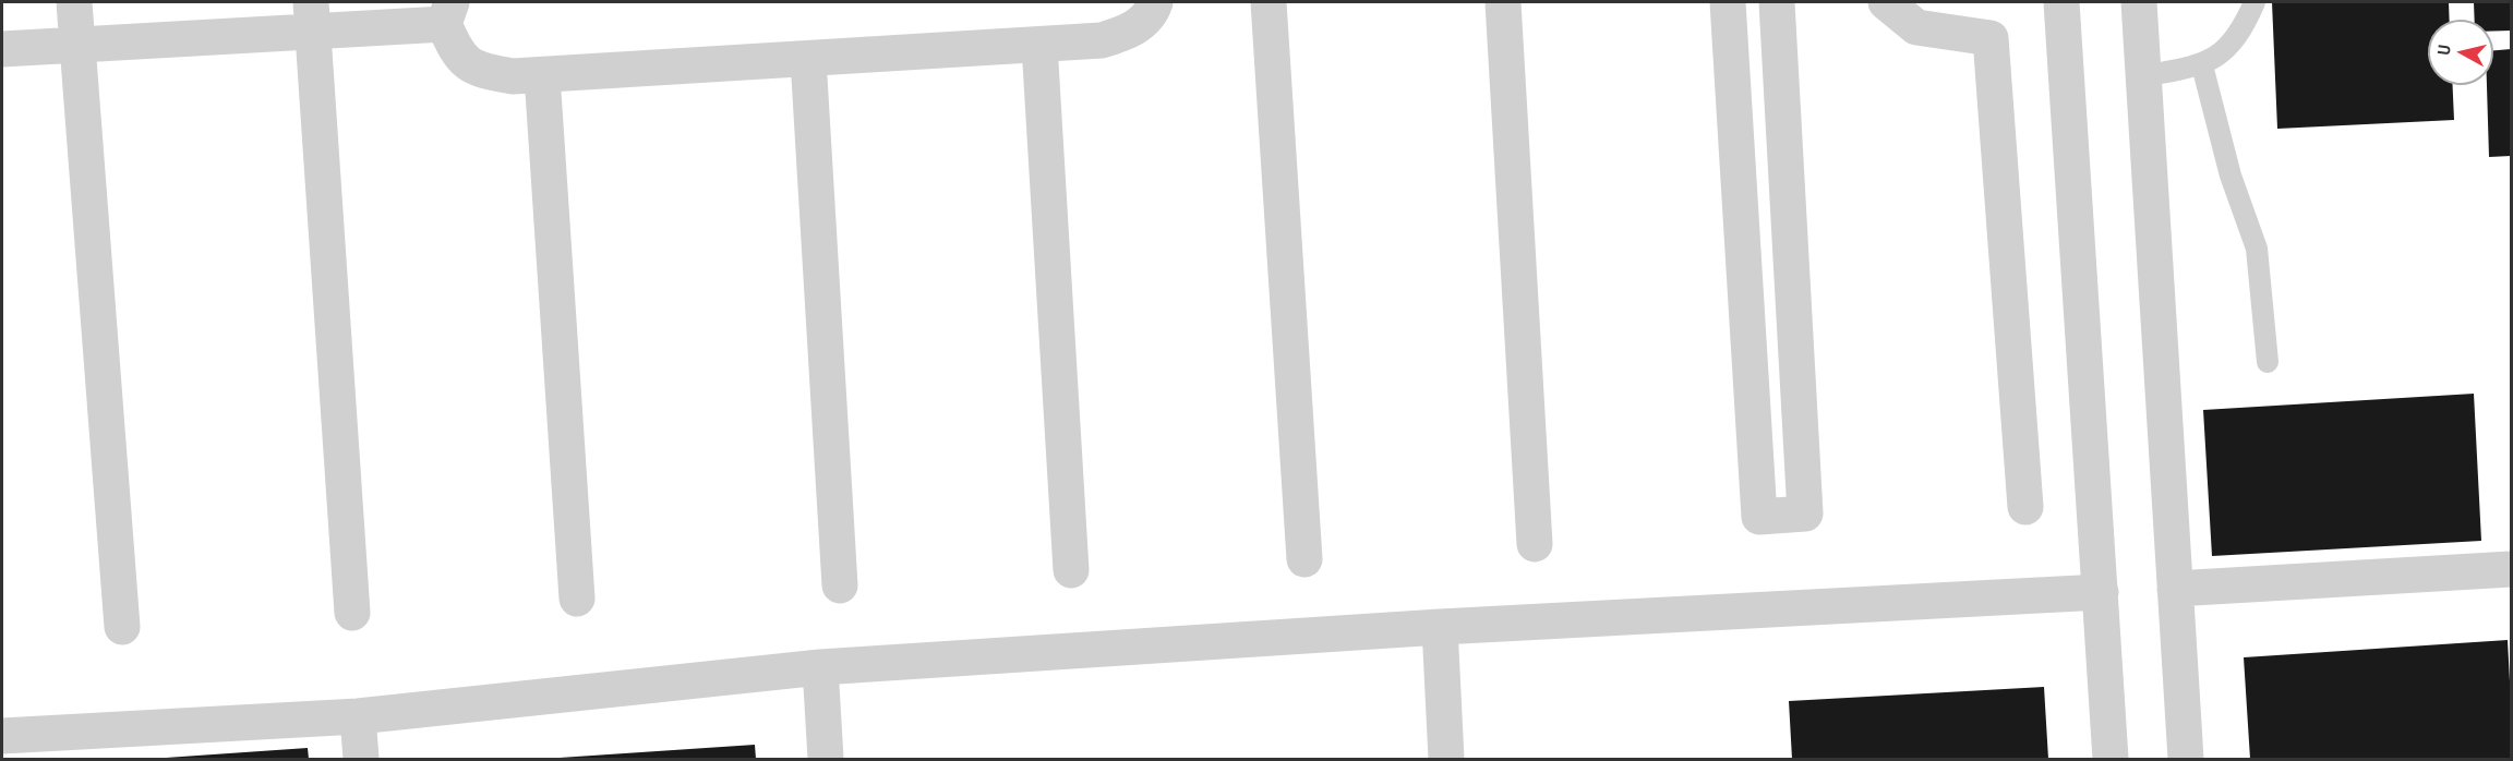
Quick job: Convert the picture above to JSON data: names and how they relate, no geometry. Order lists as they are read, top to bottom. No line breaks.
{"north":"left"}
